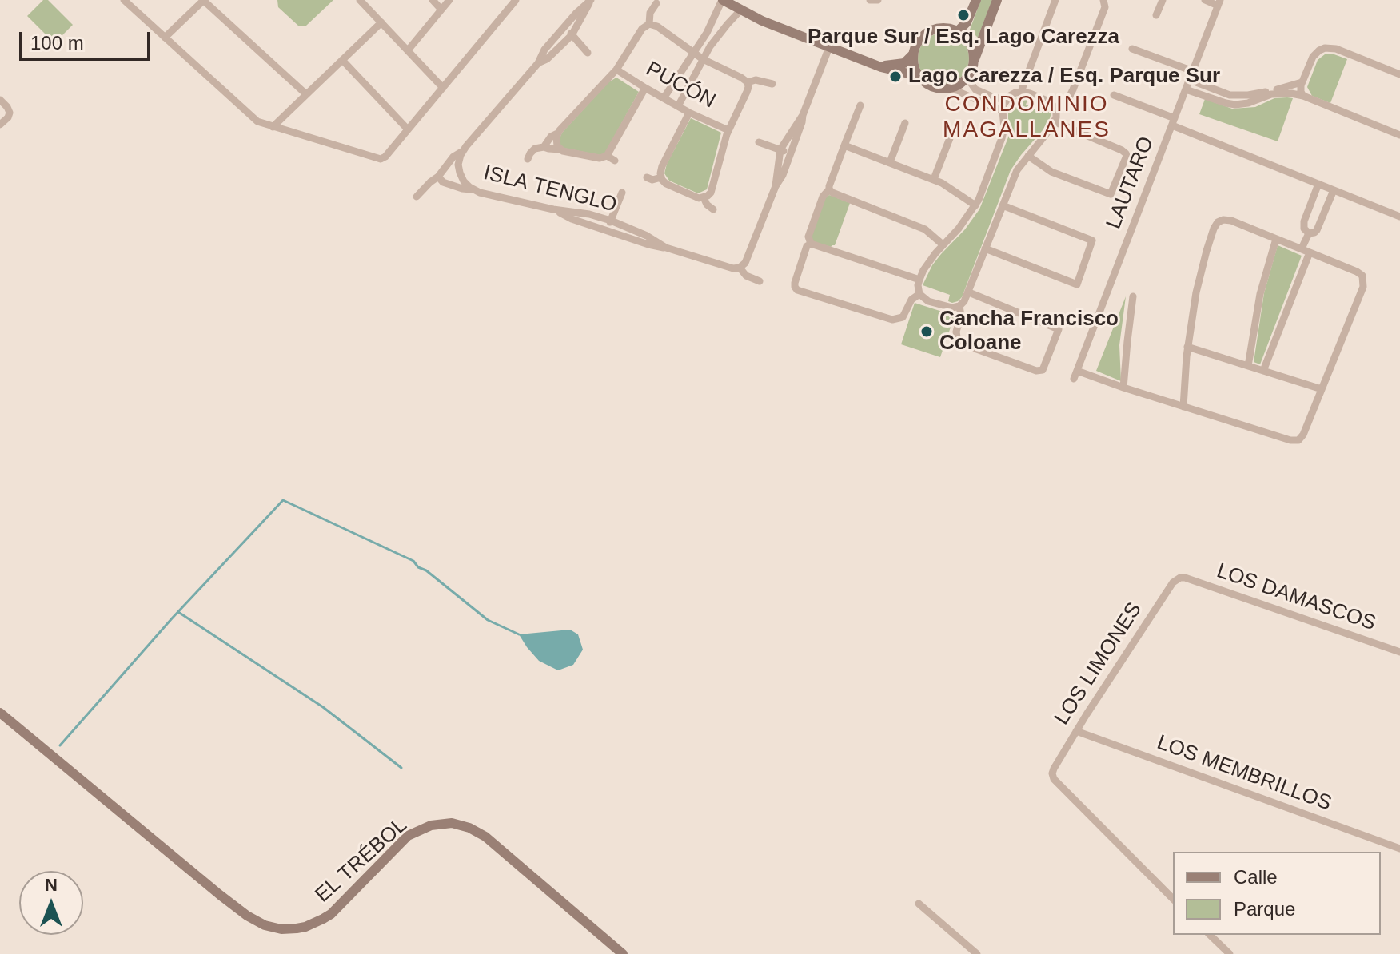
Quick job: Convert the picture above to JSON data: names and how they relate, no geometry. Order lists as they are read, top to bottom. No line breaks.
{"streets":{"main road":["EL TRÉBOL"],"street":["PUCÓN","LAUTARO","ISLA TENGLO","LOS DAMASCOS","LOS LIMONES","LOS MEMBRILLOS"]},"crossings":[["LOS DAMASCOS","LOS LIMONES"],["LOS LIMONES","LOS MEMBRILLOS"]],"districts":["CONDOMINIO MAGALLANES"],"places":["Parque Sur / Esq. Lago Carezza","Lago Carezza / Esq. Parque Sur","Cancha Francisco Coloane"],"legend":["Calle","Parque"],"scale_bar":"100 m","north":"top"}
